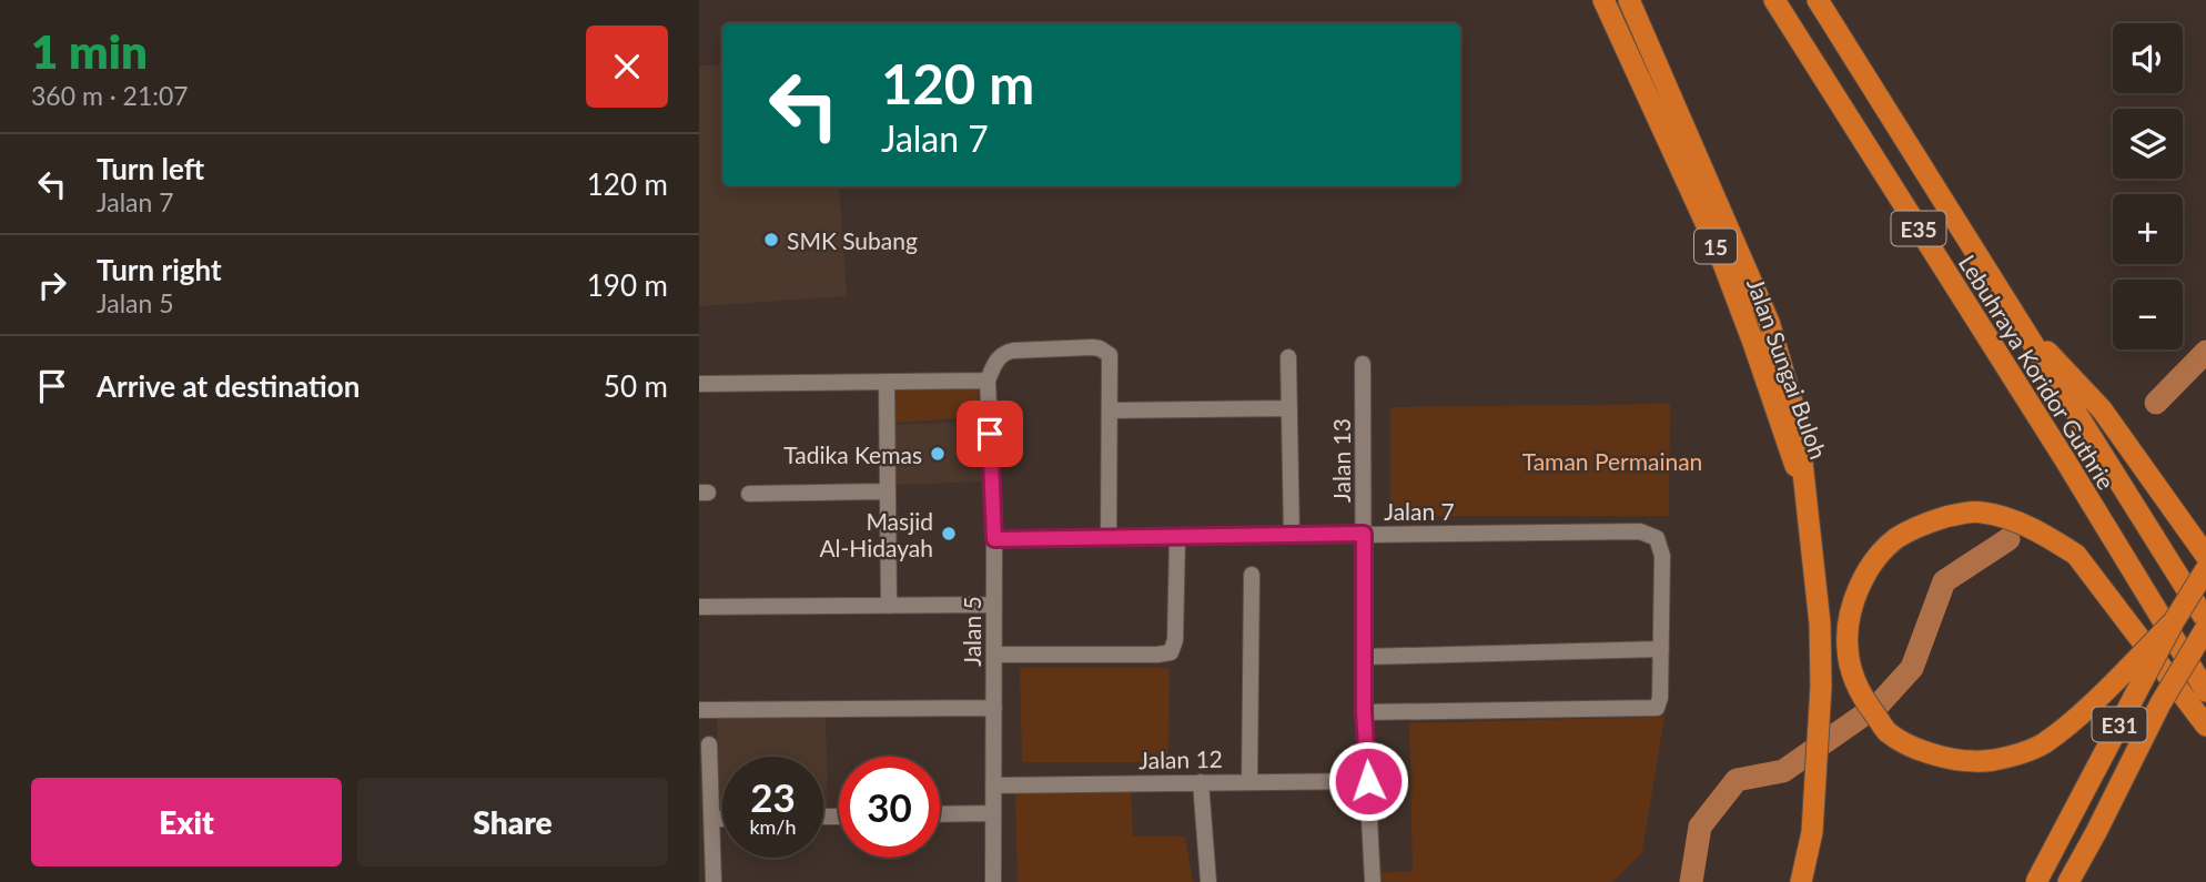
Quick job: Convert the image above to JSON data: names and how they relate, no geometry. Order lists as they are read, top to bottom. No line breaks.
{"streets":{"highway":["E35","15","Jalan Sungai Buloh","Lebuhraya Koridor Guthrie","E31"],"street":["Jalan 13","Jalan 7","Jalan 5","Jalan 12"]},"crossings":[["Jalan 13","Jalan 7"],["Jalan 13","Jalan 12"],["Jalan 7","Jalan 5"],["Jalan 5","Jalan 12"]],"parks":["Taman Permainan"],"places":["SMK Subang","Tadika Kemas","Masjid Al-Hidayah"],"page":{"heading":["1 min","360 m · 21:07"],"map_buttons":["+","−"],"turn":["120 m","Jalan 7"],"list":[{"name":"Turn left","note":"Jalan 7","value":"120 m"},{"name":"Turn right","note":"Jalan 5","value":"190 m"},{"name":"Arrive at destination","value":"50 m"}],"speed":"23 km/h","limit":"30","buttons":["Exit","Share"]}}
